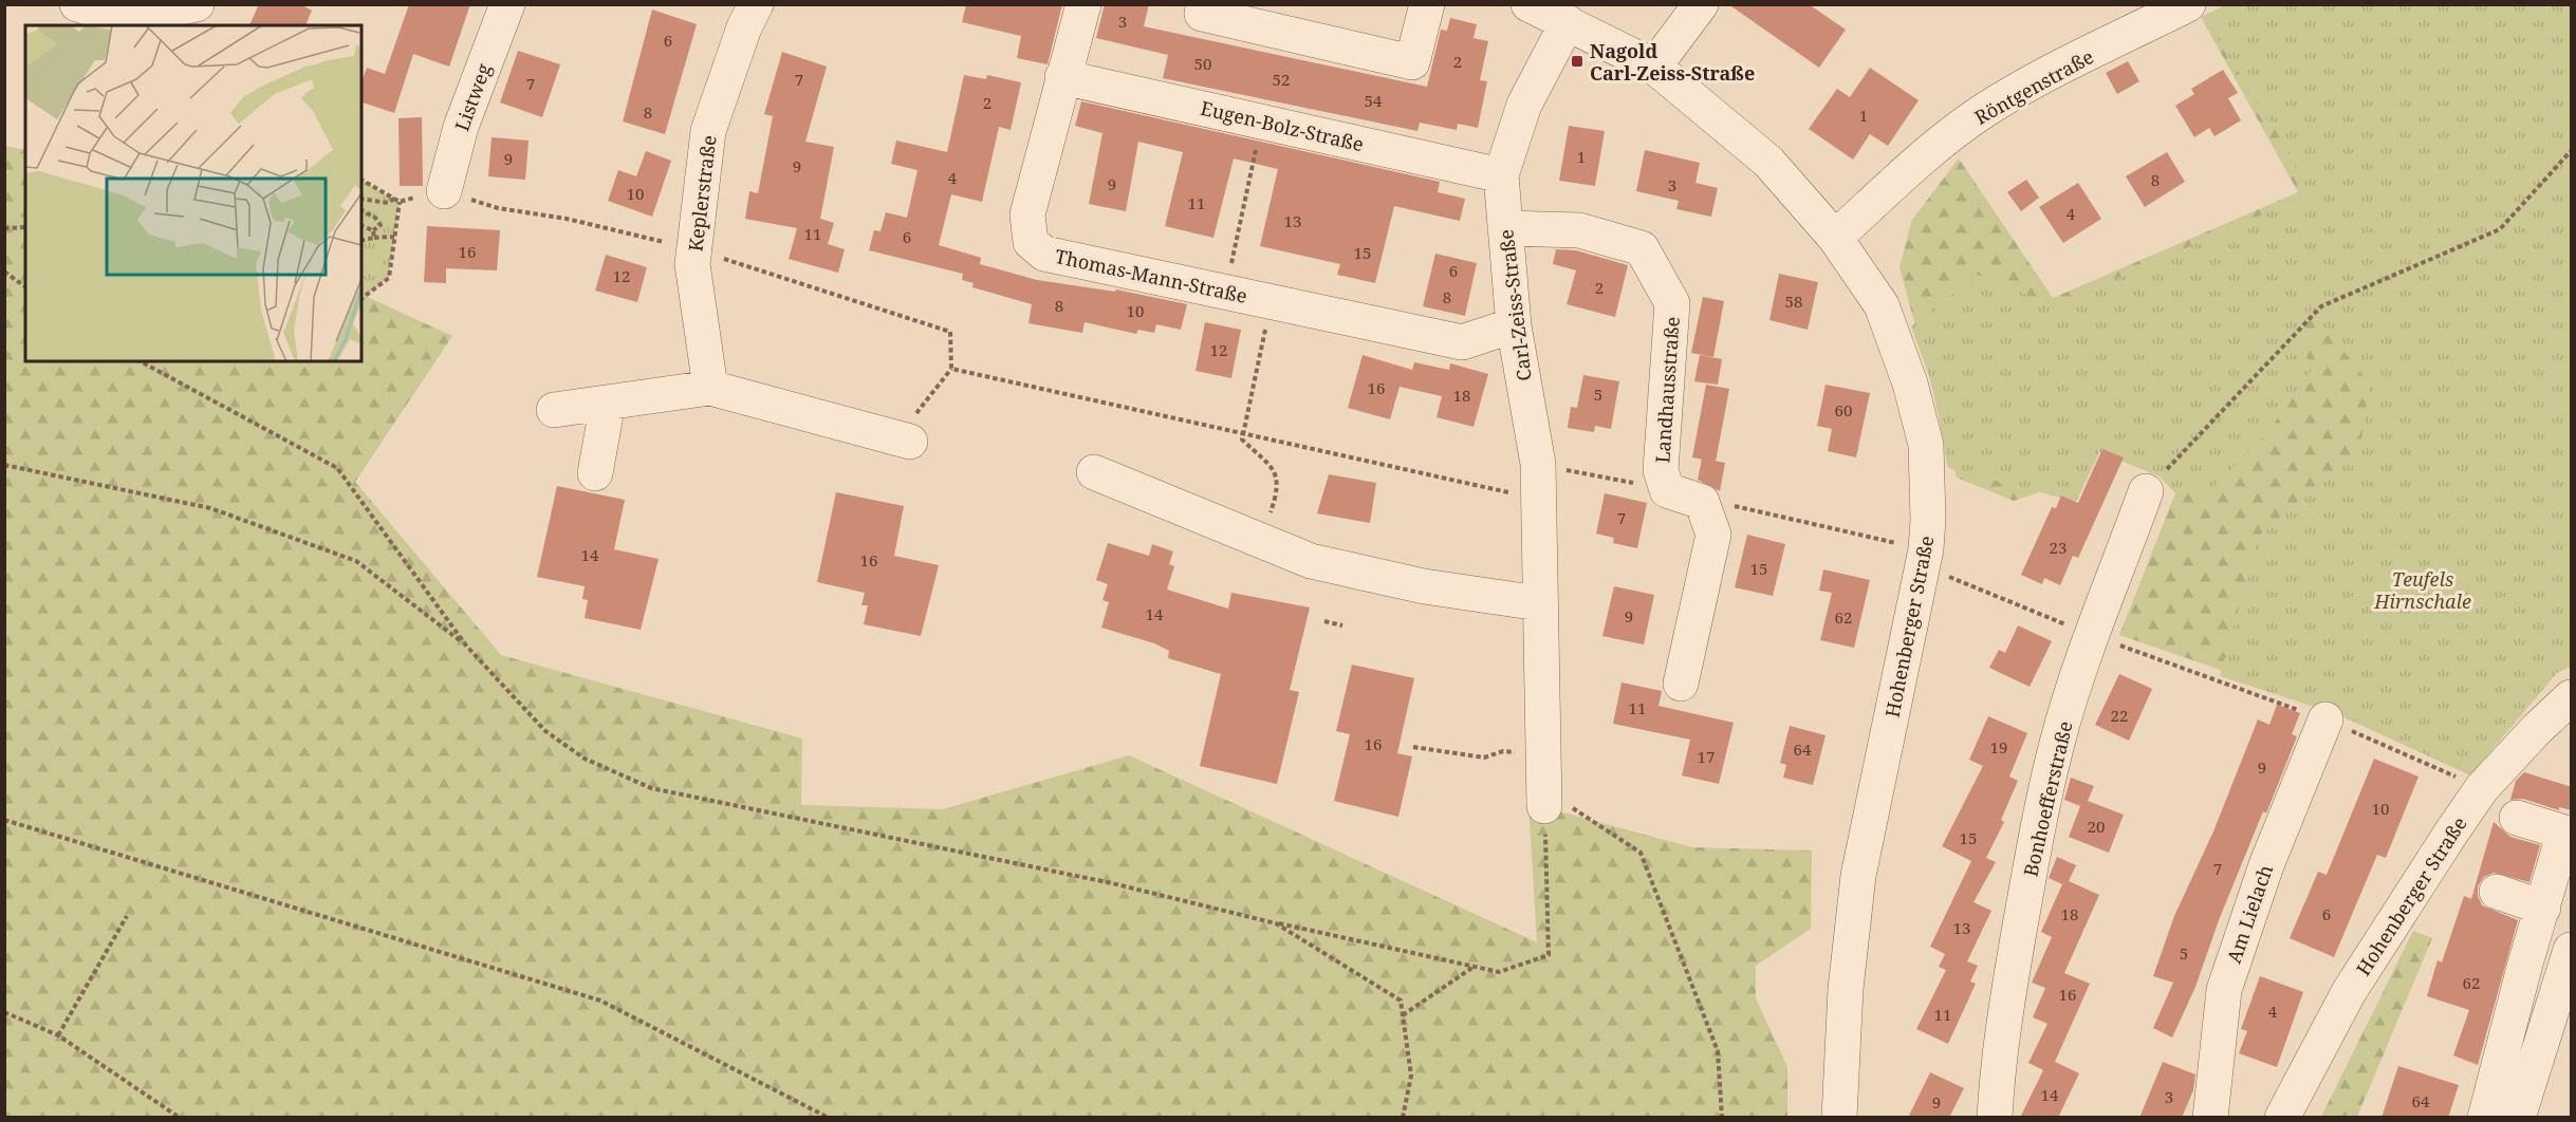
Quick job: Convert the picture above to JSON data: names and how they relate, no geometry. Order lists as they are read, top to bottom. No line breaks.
{"streets":{"street":["Röntgenstraße","Listweg","Eugen-Bolz-Straße","Keplerstraße","Thomas-Mann-Straße","Carl-Zeiss-Straße","Landhausstraße","Hohenberger Straße","Bonhoefferstraße","Am Lielach"]},"crossings":[["Röntgenstraße","Hohenberger Straße"],["Eugen-Bolz-Straße","Thomas-Mann-Straße"],["Eugen-Bolz-Straße","Carl-Zeiss-Straße"],["Thomas-Mann-Straße","Carl-Zeiss-Straße"],["Carl-Zeiss-Straße","Landhausstraße"],["Carl-Zeiss-Straße","Hohenberger Straße"]],"parks":["Teufels Hirnschale"],"places":{"transit":["Nagold Carl-Zeiss-Straße"]},"house_numbers":["3","6","2","50","7","52","7","54","2","8","1","1","9","9","4","8","9","3","10","11","4","13","11","6","16","15","6","12","2","8","58","8","10","12","16","5","18","60","7","23","14","16","15","14","9","62","11","22","16","19","64","17","9","10","20","15","7","18","6","13","5","62","16","4","11","14","3","64","9"]}
